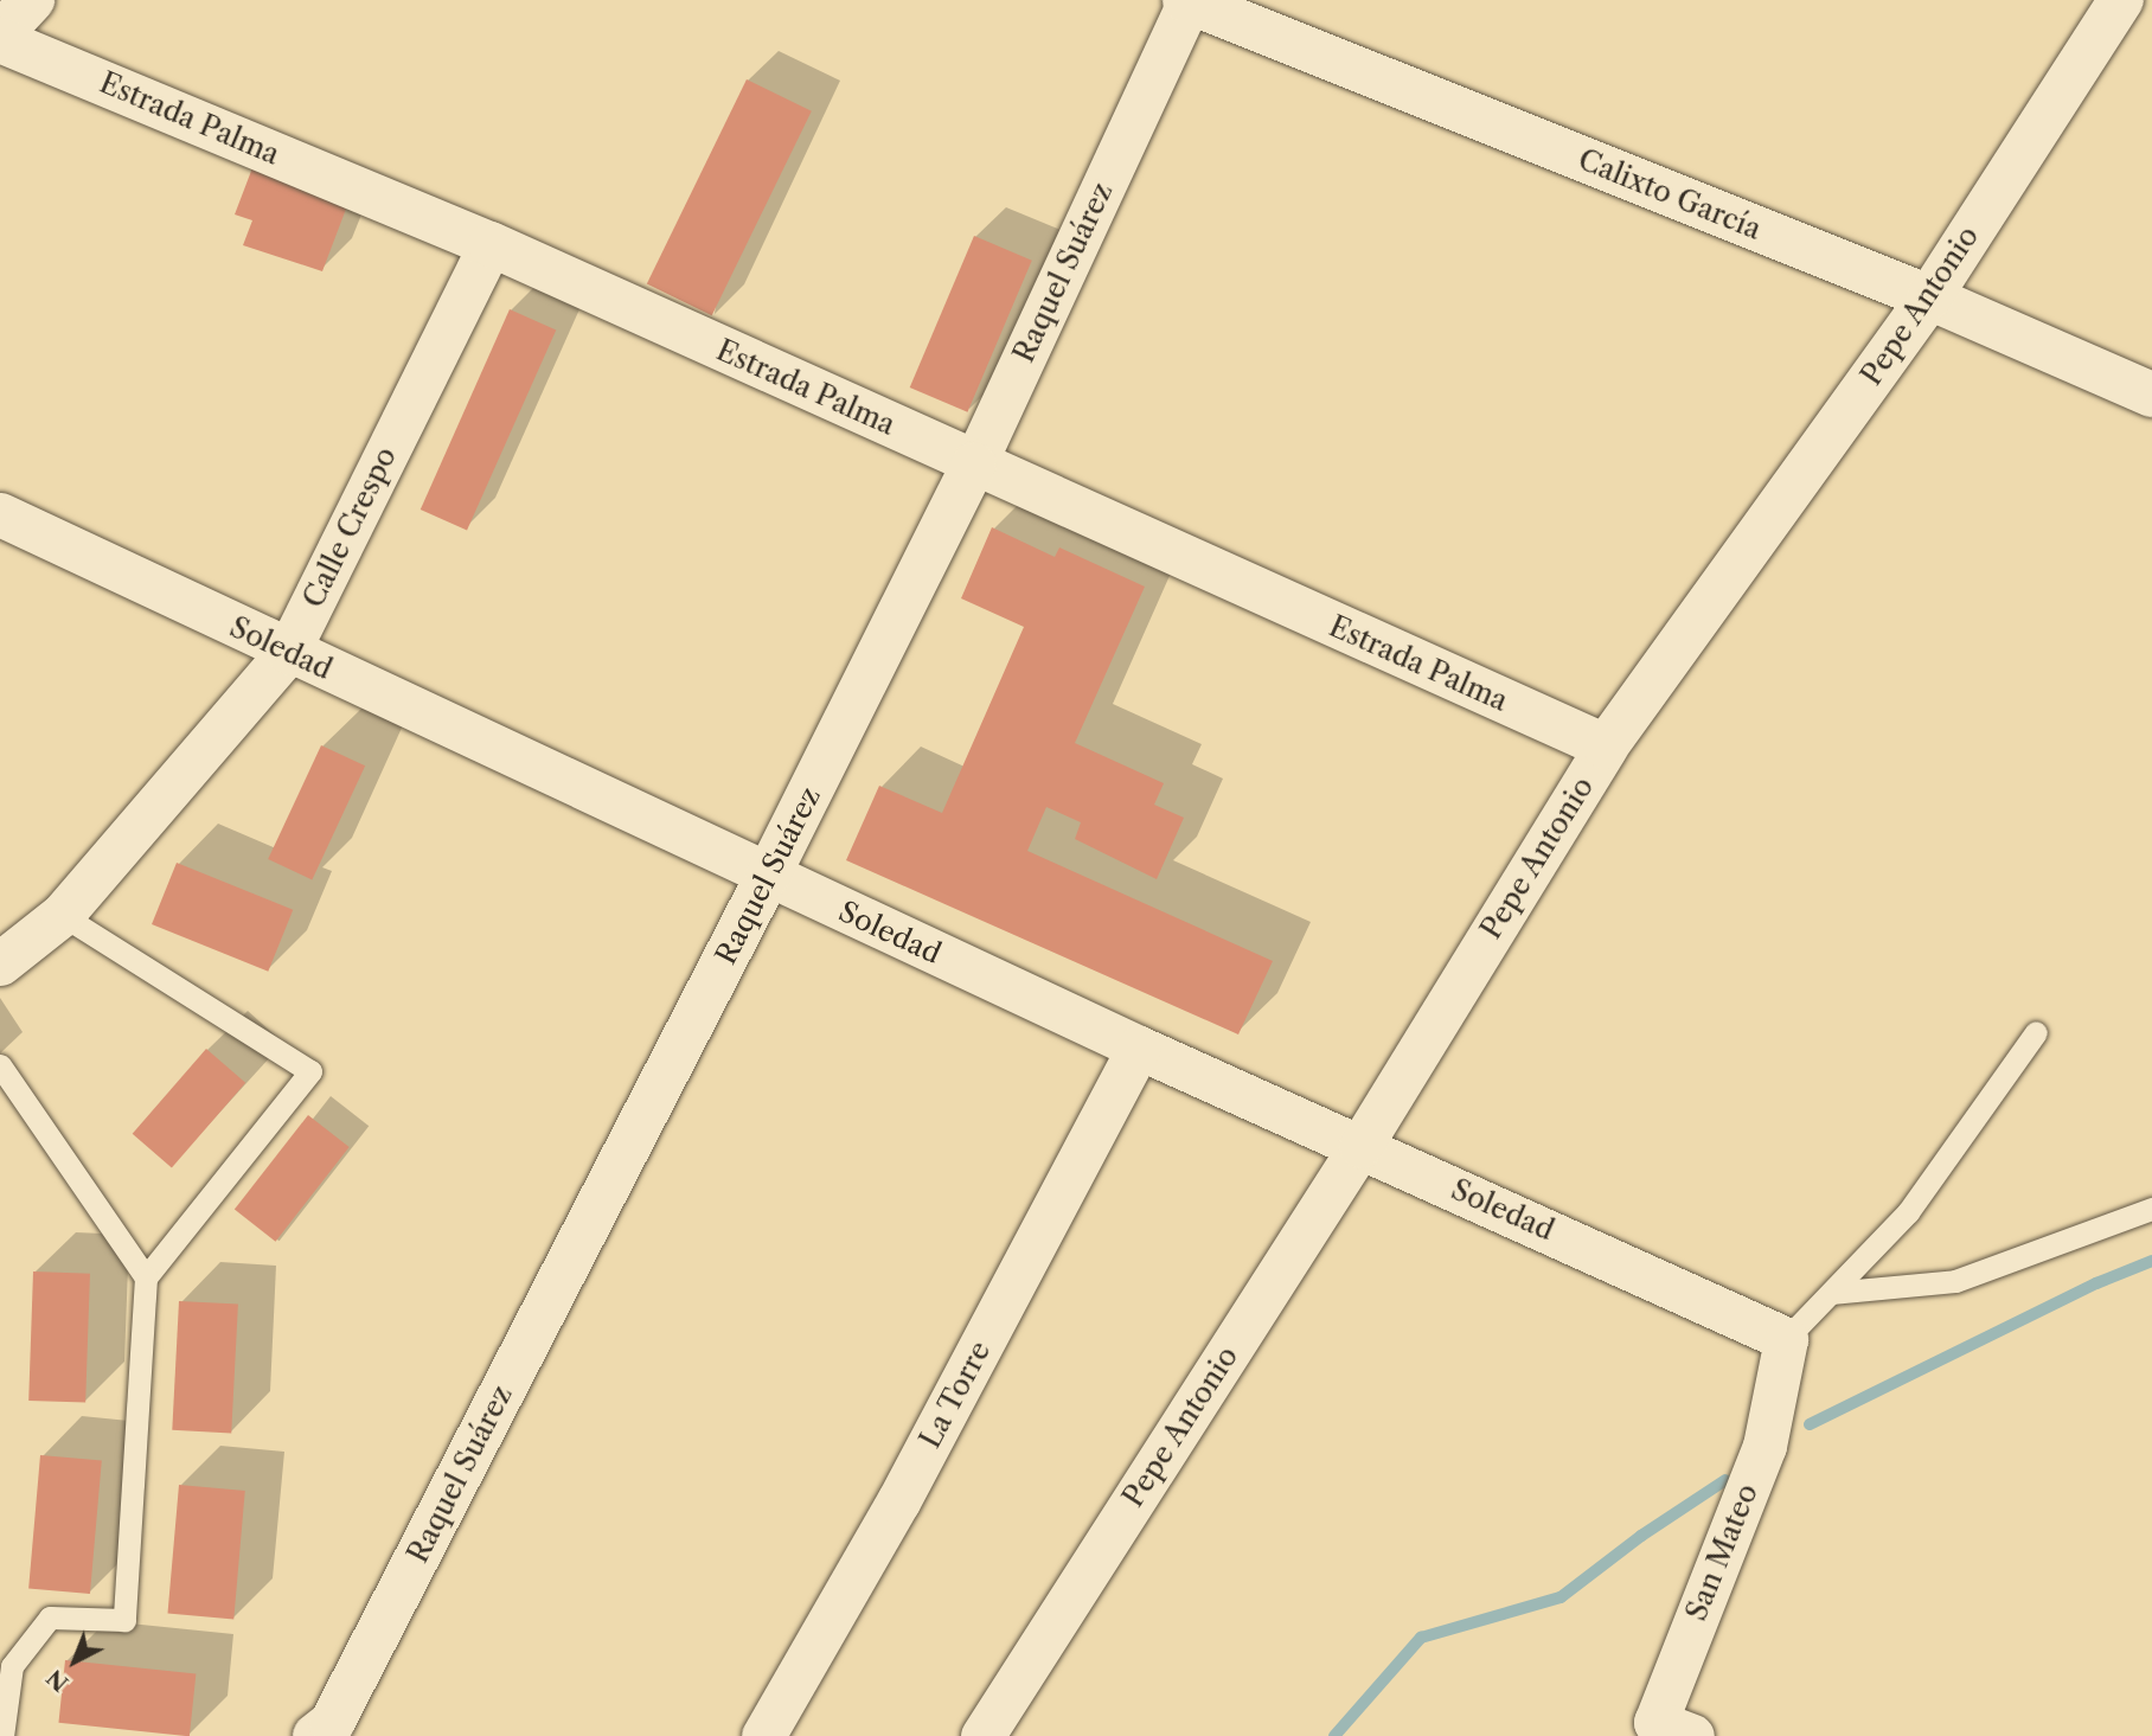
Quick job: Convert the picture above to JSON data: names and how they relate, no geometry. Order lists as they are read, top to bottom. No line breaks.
{"streets":{"main road":["Estrada Palma","Calixto García","Raquel Suárez","Pepe Antonio"],"street":["Calle Crespo","Soledad","La Torre","San Mateo"]},"crossings":[["Estrada Palma","Raquel Suárez"],["Estrada Palma","Pepe Antonio"],["Estrada Palma","Calle Crespo"],["Calixto García","Raquel Suárez"],["Calixto García","Pepe Antonio"],["Raquel Suárez","Soledad"],["Pepe Antonio","Soledad"],["Calle Crespo","Soledad"],["Soledad","La Torre"],["Soledad","San Mateo"]],"north":"bottom left"}
